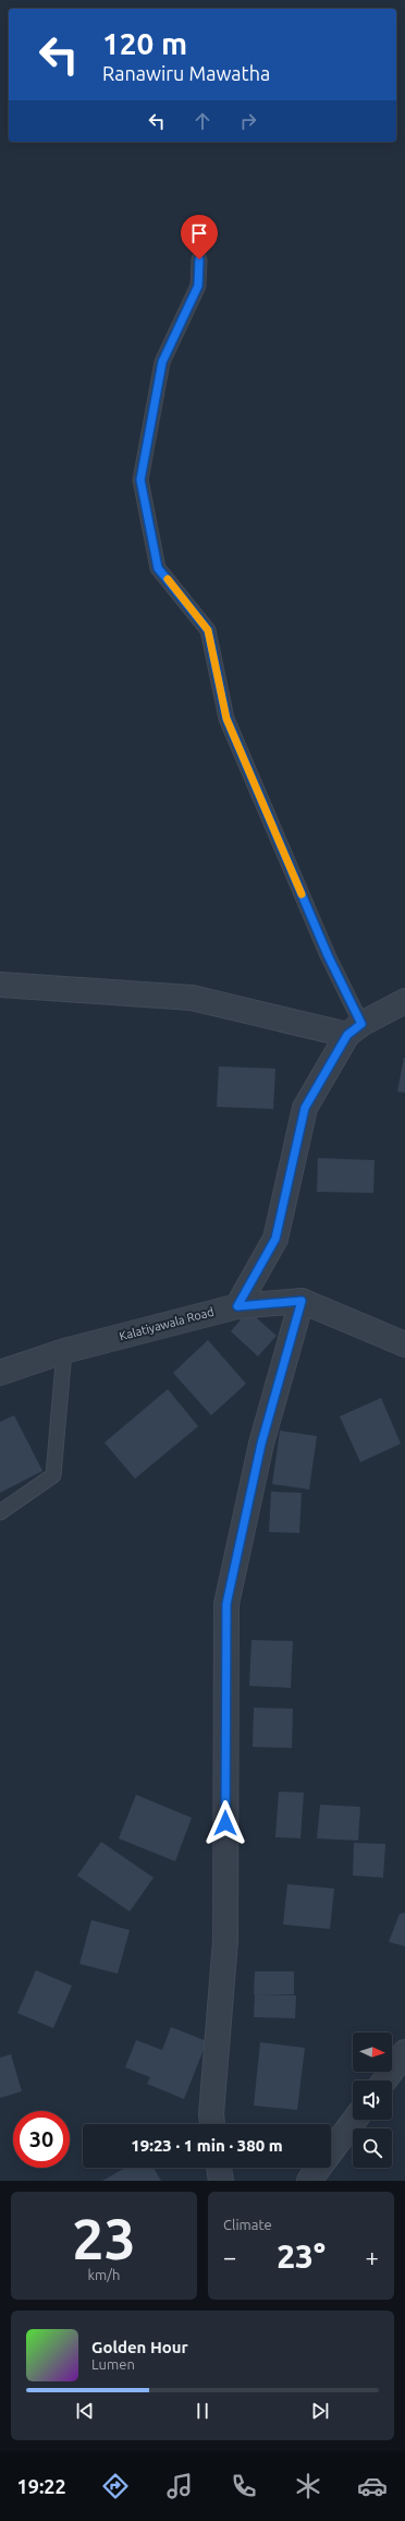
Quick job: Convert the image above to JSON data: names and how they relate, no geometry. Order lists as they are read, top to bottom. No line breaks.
{"streets":{"street":["Kalatiyawala Road"]},"north":"right","page":{"turn":["120 m","Ranawiru Mawatha"],"limit":"30","trip":"19:23 · 1 min · 380 m","tile":[["23","km/h"],"Climate"],"heat":["−","23°","+"],"song":["Golden Hour","Lumen"],"tabs":"19:22"}}
